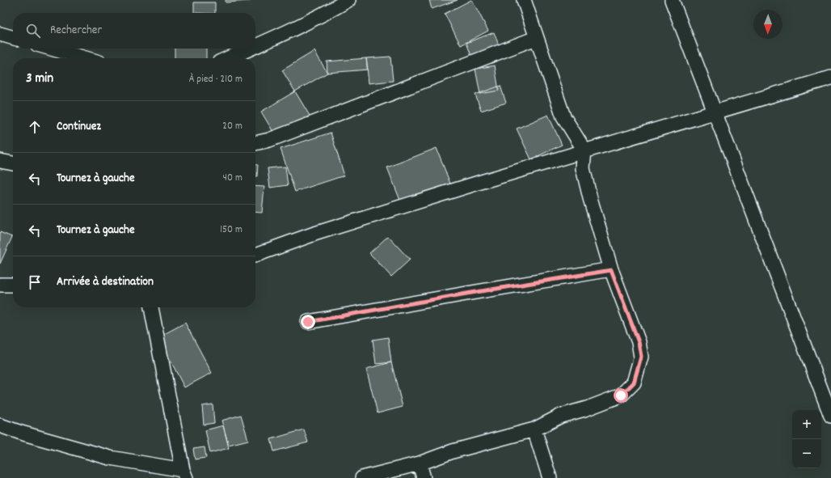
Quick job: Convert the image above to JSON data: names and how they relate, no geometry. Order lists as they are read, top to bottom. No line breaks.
{"north":"bottom","page":{"search":"Rechercher","heading":["3 min","À pied · 210 m"],"list":[["Continuez","20 m"],["Tournez à gauche","40 m"],["Tournez à gauche","150 m"],"Arrivée à destination"],"map_buttons":["+","−"]}}
